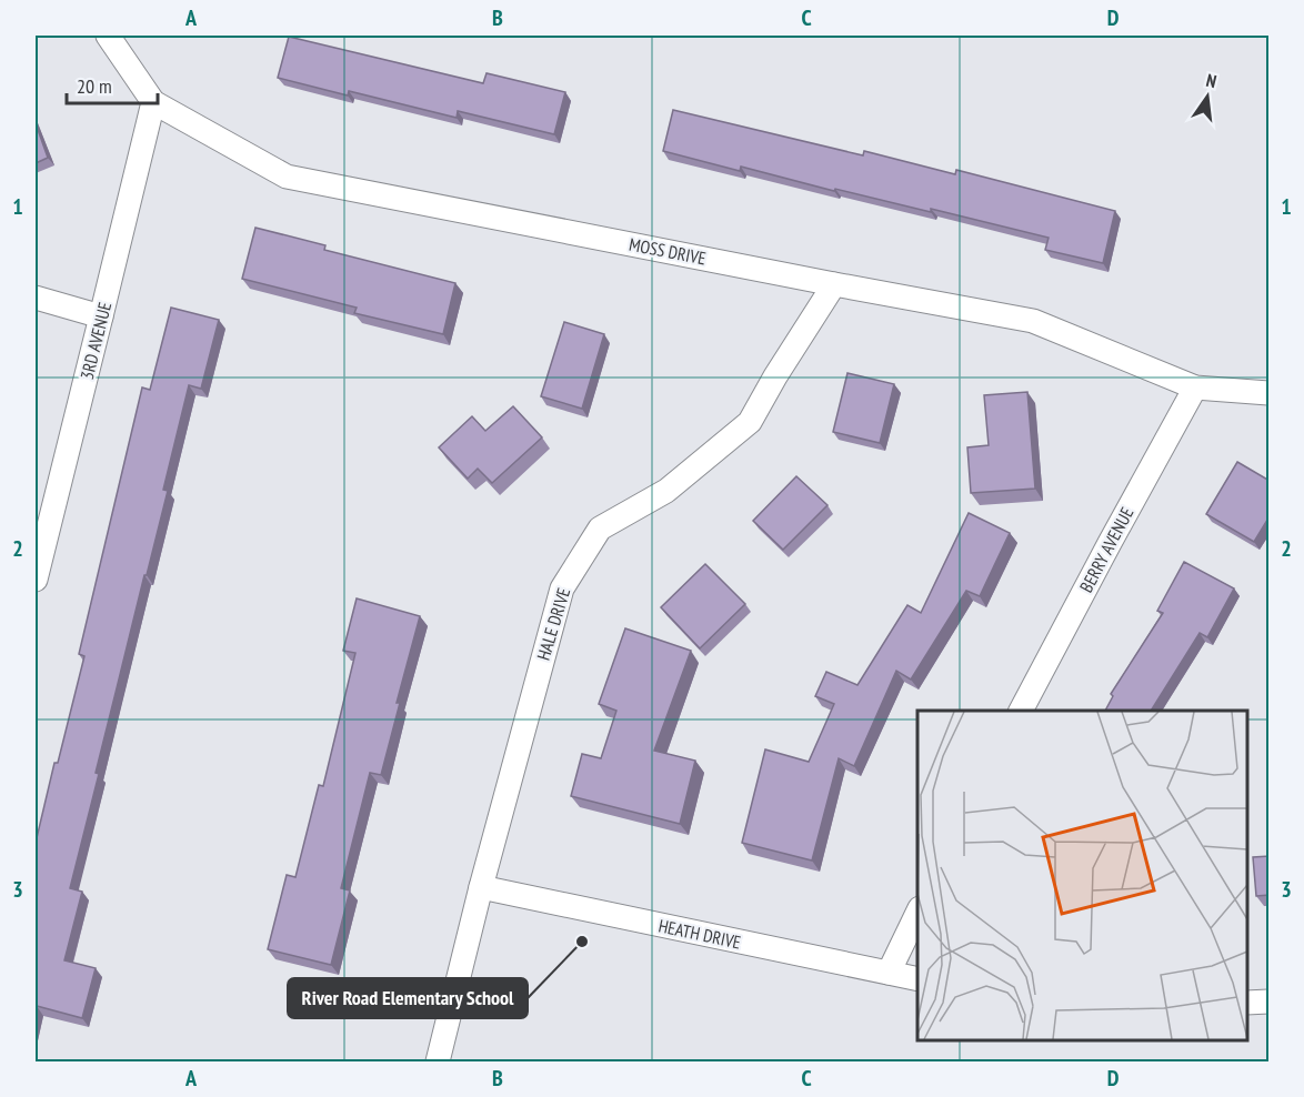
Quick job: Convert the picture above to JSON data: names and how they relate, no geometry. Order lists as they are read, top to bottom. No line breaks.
{"streets":{"street":["MOSS DRIVE","3RD AVENUE","BERRY AVENUE","HALE DRIVE","HEATH DRIVE"]},"crossings":[["MOSS DRIVE","3RD AVENUE"],["MOSS DRIVE","BERRY AVENUE"],["MOSS DRIVE","HALE DRIVE"],["HALE DRIVE","HEATH DRIVE"]],"places":["River Road Elementary School"],"scale_bar":"20 m","north":"top","grid":{"columns":["A","B","C","D"],"rows":["1","2","3"]}}
